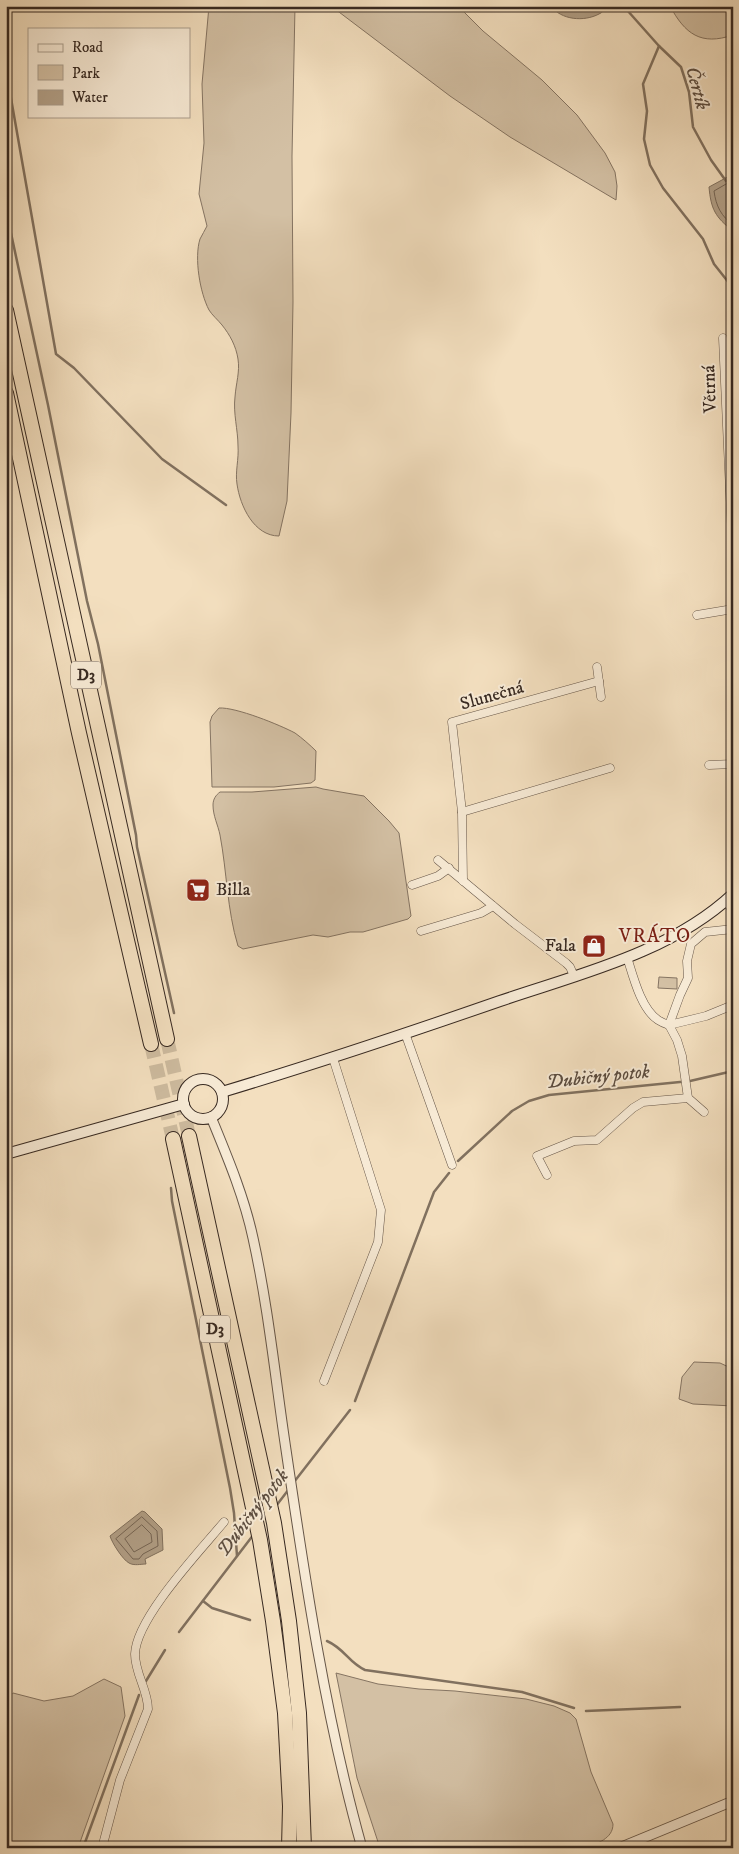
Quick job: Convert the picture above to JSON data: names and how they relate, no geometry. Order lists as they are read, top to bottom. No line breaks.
{"streets":{"highway":["D3"],"street":["Větrná","Slunečná"]},"districts":["VRÁTO"],"water":["Čertík","Dubičný potok"],"places":{"supermarket":["Billa"],"shop":["Fala"]},"legend":["Road","Park","Water"]}
